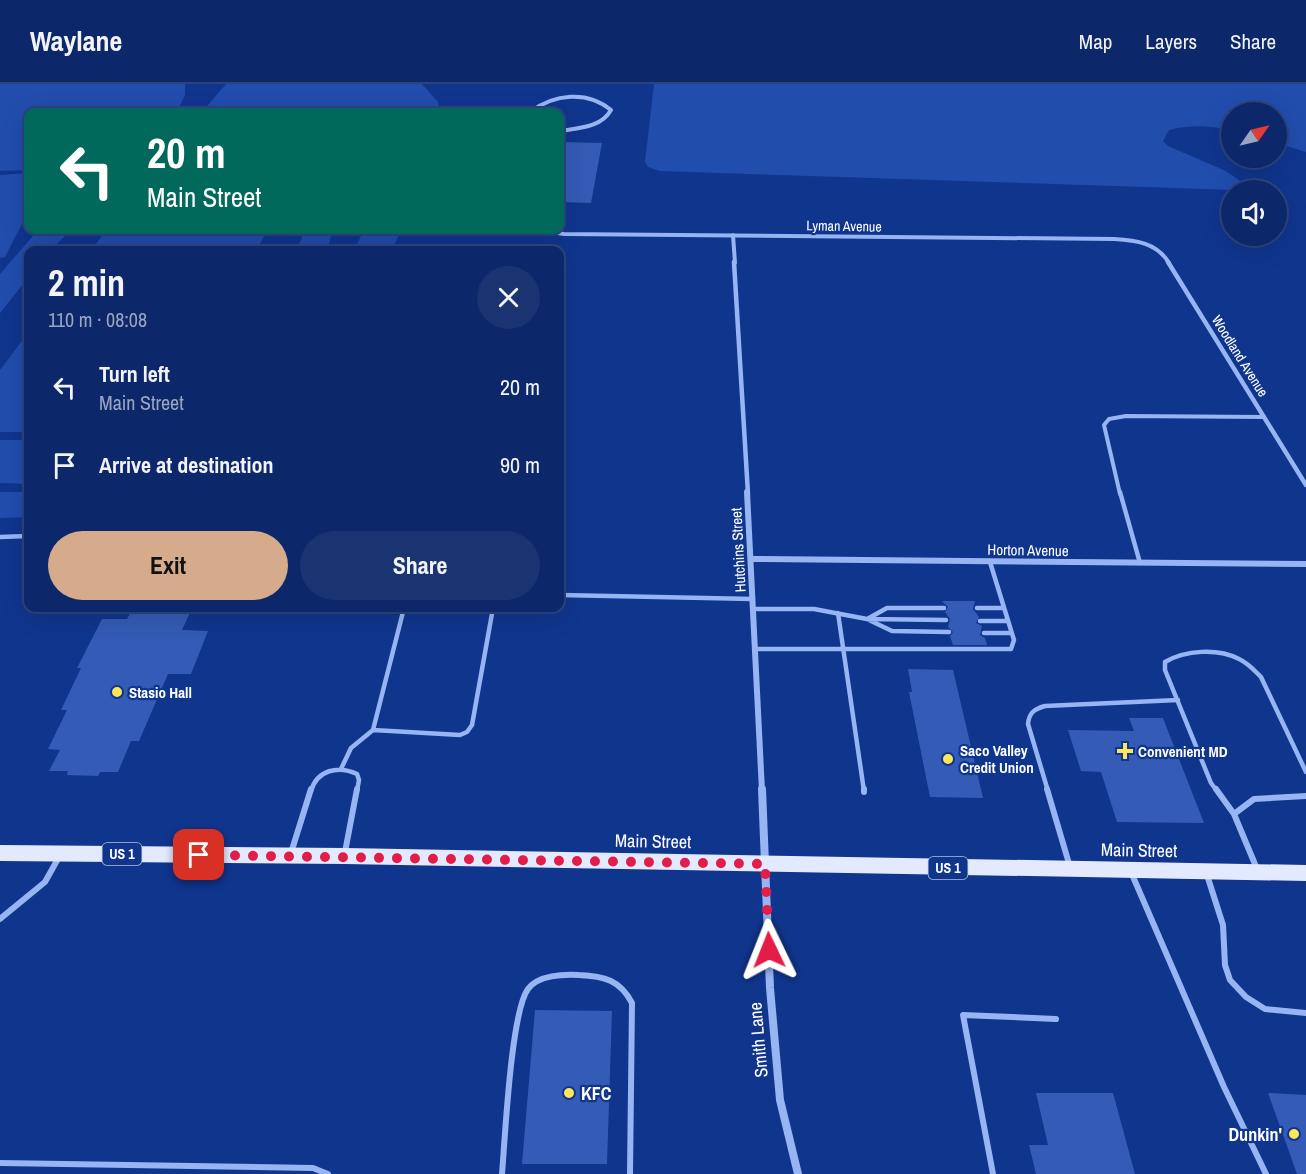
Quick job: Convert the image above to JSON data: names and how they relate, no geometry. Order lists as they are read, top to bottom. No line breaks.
{"streets":{"main road":["Main Street","US 1"],"street":["Lyman Avenue","Woodland Avenue","Hutchins Street","Horton Avenue","Smith Lane"]},"crossings":[["Lyman Avenue","Woodland Avenue"],["Lyman Avenue","Hutchins Street"],["Hutchins Street","Horton Avenue"],["Hutchins Street","Main Street"],["Hutchins Street","Smith Lane"],["Main Street","Smith Lane"]],"places":{"other":["Stasio Hall","Saco Valley Credit Union","KFC","Dunkin'"],"health":["Convenient MD"]},"north":"top right","page":{"header":"Waylane","nav":["Map","Layers","Share"],"turn":["20 m","Main Street"],"heading":["2 min","110 m · 08:08"],"list":[{"name":"Turn left","note":"Main Street","value":"20 m"},{"name":"Arrive at destination","value":"90 m"}],"buttons":["Exit","Share"]}}
